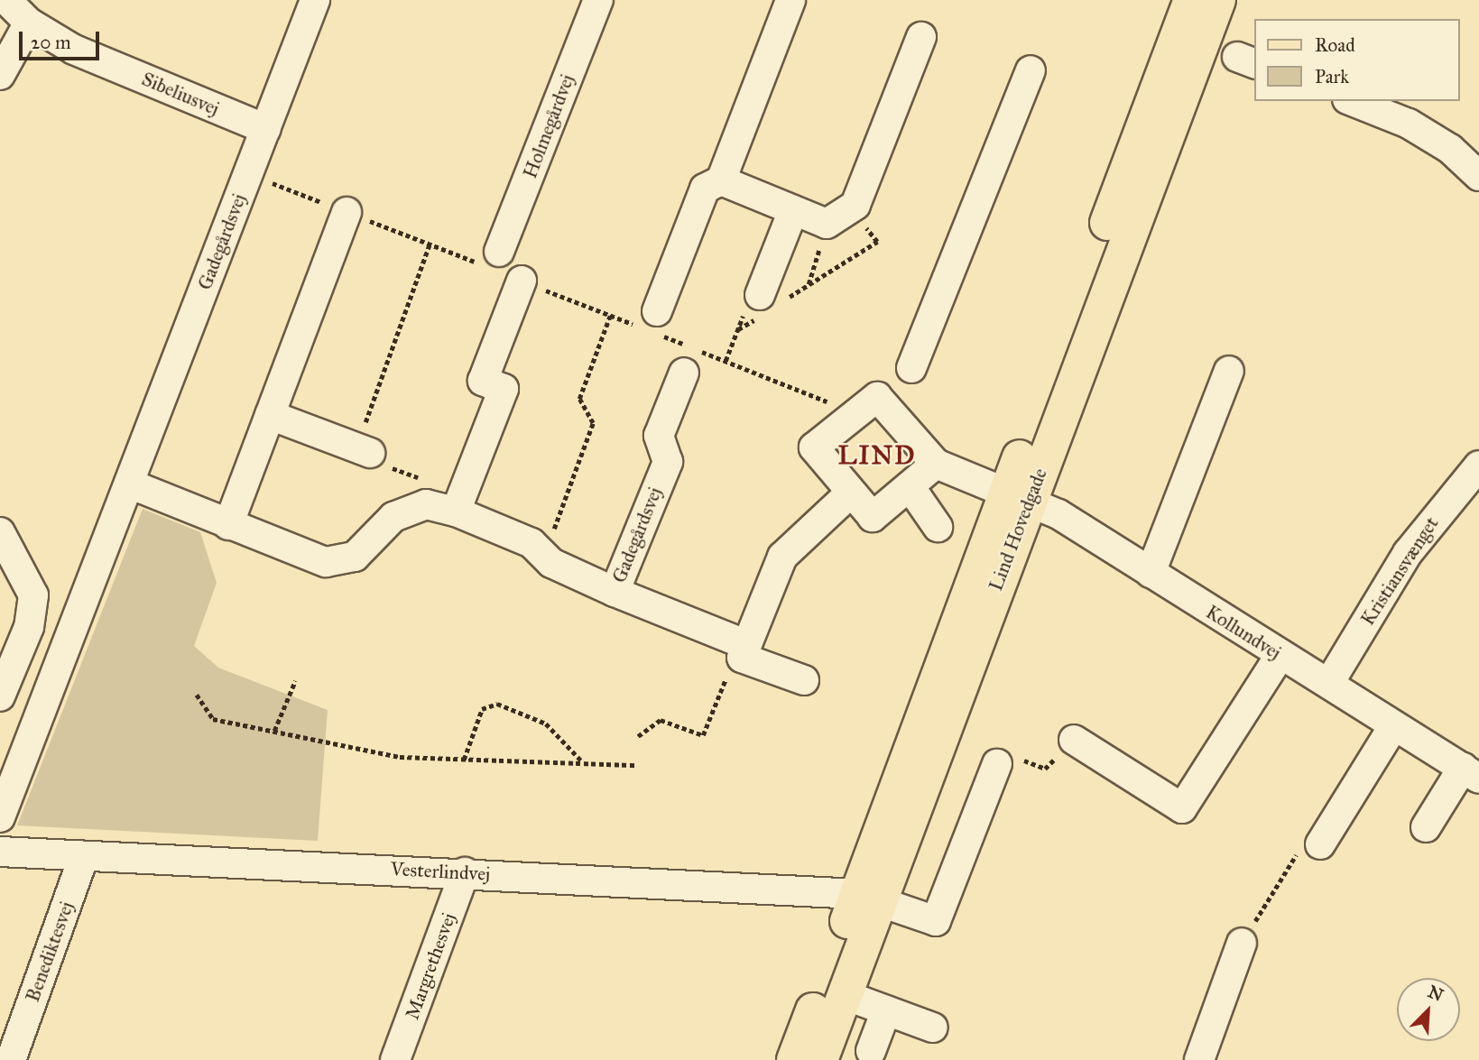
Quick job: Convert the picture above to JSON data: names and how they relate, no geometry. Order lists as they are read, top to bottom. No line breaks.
{"streets":{"main road":["Lind Hovedgade"],"street":["Sibeliusvej","Holmegårdvej","Gadegårdsvej","Kristiansvænget","Kollundvej","Vesterlindvej","Benediktesvej","Margrethesvej"]},"crossings":[["Sibeliusvej","Gadegårdsvej"],["Lind Hovedgade","Kollundvej"],["Lind Hovedgade","Vesterlindvej"],["Kristiansvænget","Kollundvej"],["Vesterlindvej","Benediktesvej"],["Vesterlindvej","Margrethesvej"]],"districts":["LIND"],"legend":["Road","Park"],"scale_bar":"20 m","north":"top right"}
